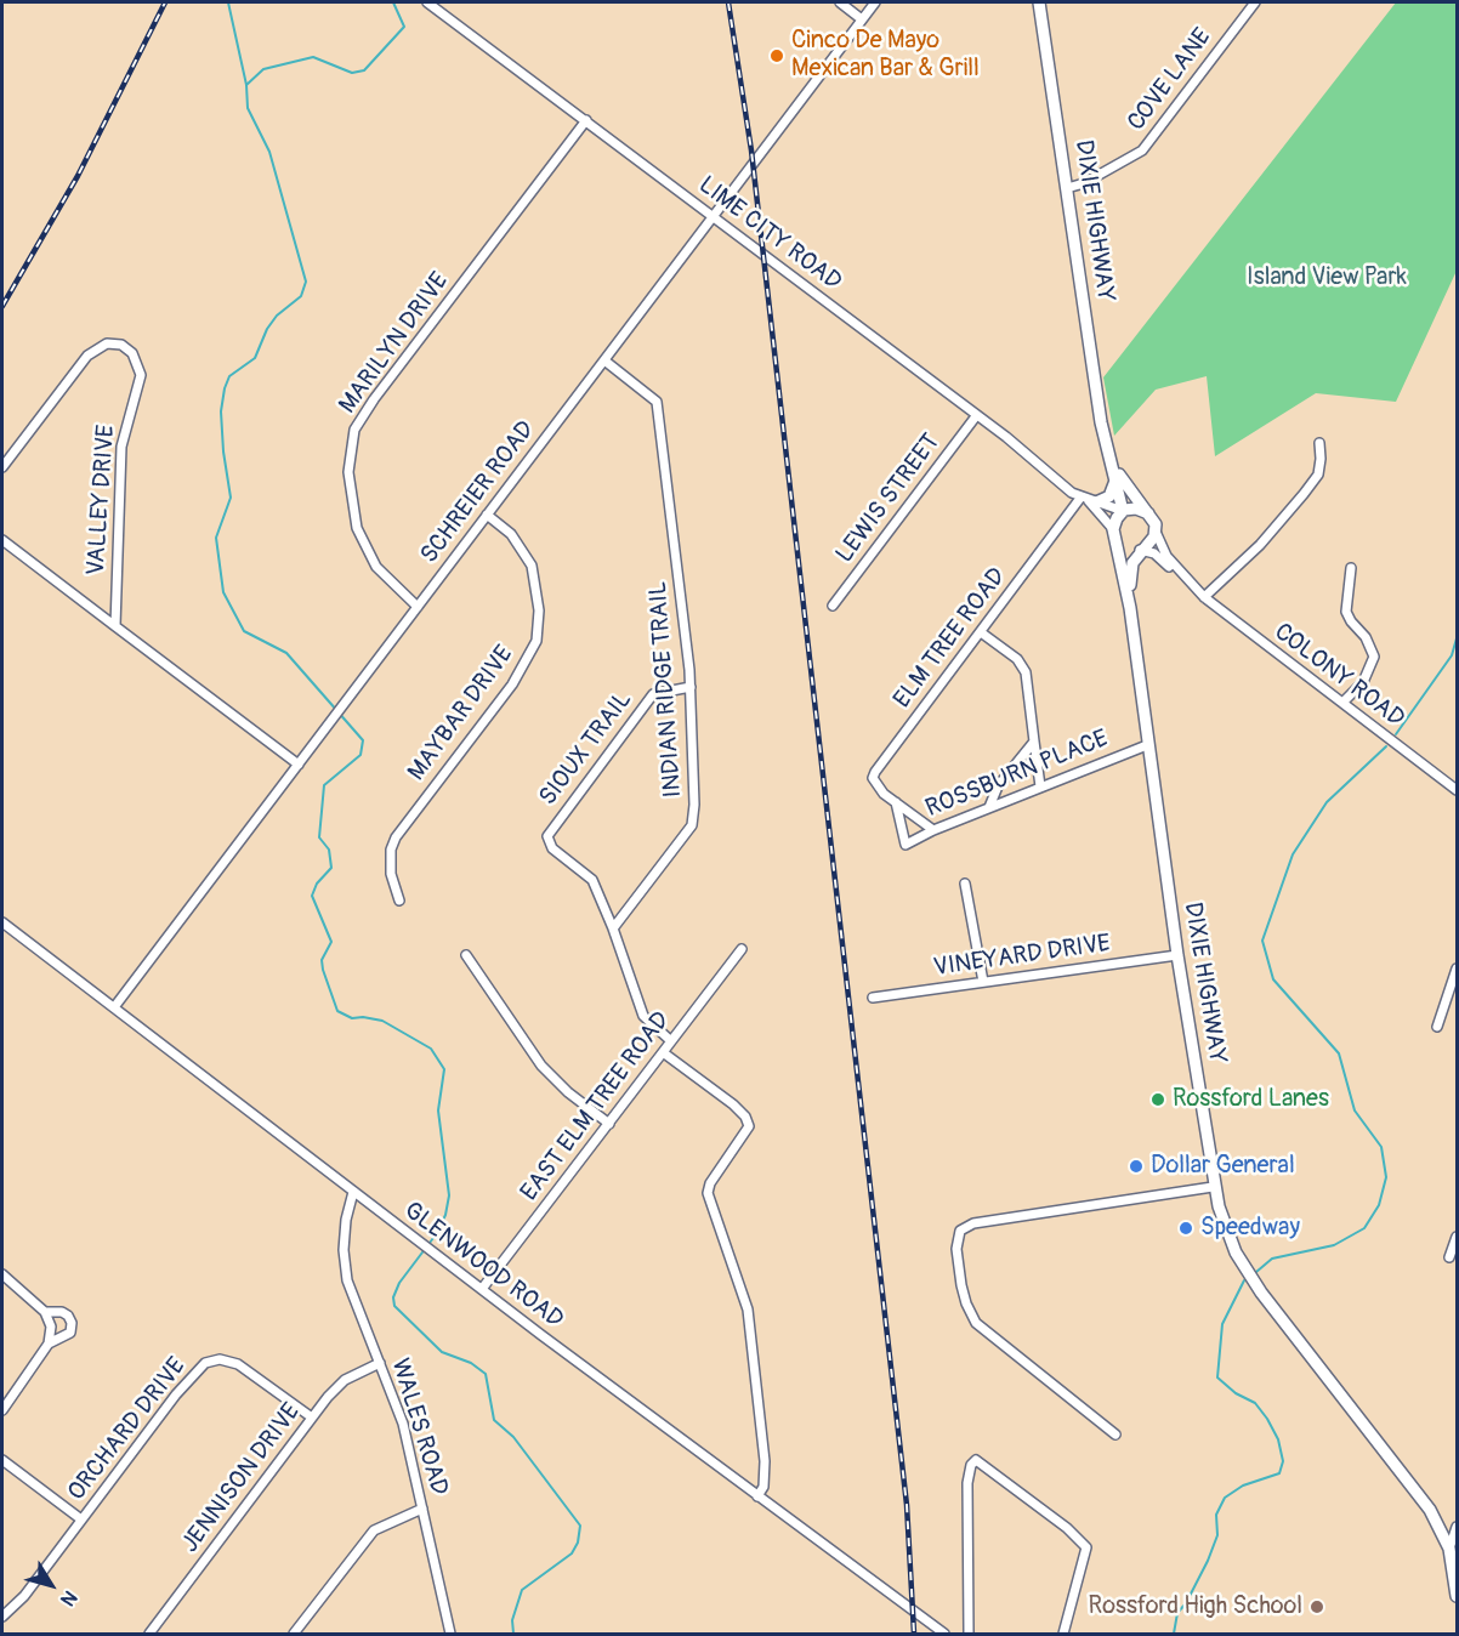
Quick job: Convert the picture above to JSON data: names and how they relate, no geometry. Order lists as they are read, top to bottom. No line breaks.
{"streets":{"main road":["DIXIE HIGHWAY"],"street":["COVE LANE","LIME CITY ROAD","MARILYN DRIVE","SCHREIER ROAD","LEWIS STREET","VALLEY DRIVE","ELM TREE ROAD","COLONY ROAD","INDIAN RIDGE TRAIL","MAYBAR DRIVE","SIOUX TRAIL","ROSSBURN PLACE","VINEYARD DRIVE","EAST ELM TREE ROAD","GLENWOOD ROAD","WALES ROAD","ORCHARD DRIVE","JENNISON DRIVE"]},"crossings":[["COVE LANE","DIXIE HIGHWAY"],["DIXIE HIGHWAY","LIME CITY ROAD"],["DIXIE HIGHWAY","COLONY ROAD"],["DIXIE HIGHWAY","ROSSBURN PLACE"],["DIXIE HIGHWAY","VINEYARD DRIVE"],["LIME CITY ROAD","MARILYN DRIVE"],["LIME CITY ROAD","SCHREIER ROAD"],["LIME CITY ROAD","LEWIS STREET"],["LIME CITY ROAD","ELM TREE ROAD"],["LIME CITY ROAD","COLONY ROAD"],["MARILYN DRIVE","SCHREIER ROAD"],["SCHREIER ROAD","VALLEY DRIVE"],["SCHREIER ROAD","INDIAN RIDGE TRAIL"],["SCHREIER ROAD","MAYBAR DRIVE"],["SCHREIER ROAD","GLENWOOD ROAD"],["ELM TREE ROAD","ROSSBURN PLACE"],["INDIAN RIDGE TRAIL","SIOUX TRAIL"],["EAST ELM TREE ROAD","GLENWOOD ROAD"],["GLENWOOD ROAD","WALES ROAD"],["WALES ROAD","JENNISON DRIVE"],["ORCHARD DRIVE","JENNISON DRIVE"]],"parks":["Island View Park"],"places":["Cinco De Mayo Mexican Bar & Grill","Rossford Lanes","Dollar General","Speedway","Rossford High School"],"north":"bottom right"}
